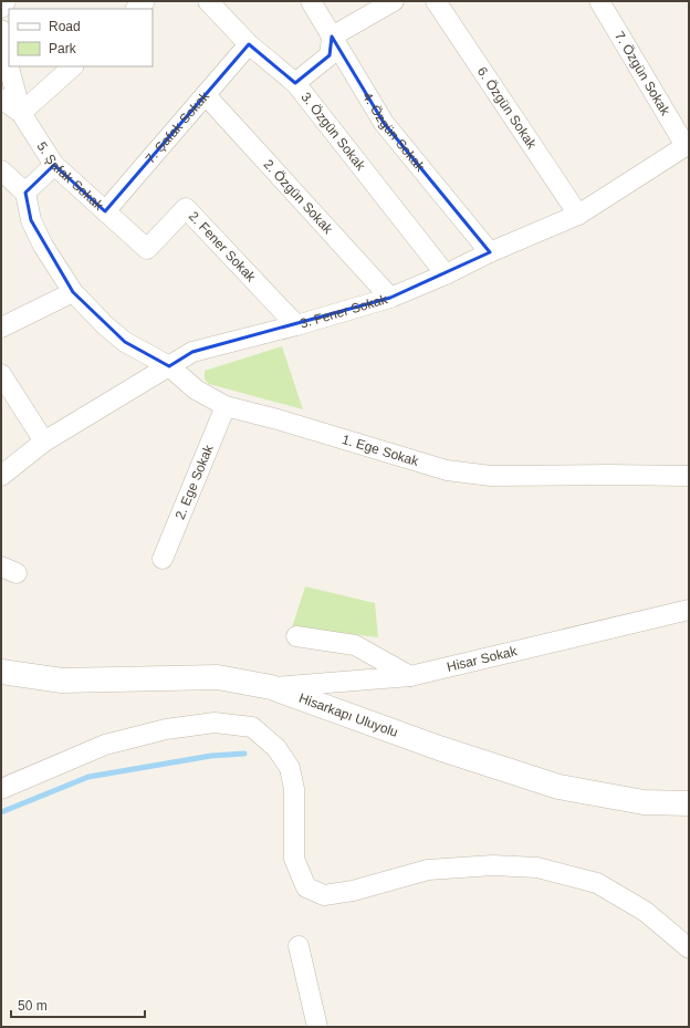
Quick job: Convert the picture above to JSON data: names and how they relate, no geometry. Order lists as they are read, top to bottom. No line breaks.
{"streets":{"street":["7. Özgün Sokak","6. Özgün Sokak","7. Şafak Sokak","3. Özgün Sokak","4. Özgün Sokak","5. Şafak Sokak","2. Özgün Sokak","2. Fener Sokak","3. Fener Sokak","1. Ege Sokak","2. Ege Sokak","Hisar Sokak","Hisarkapı Uluyolu"]},"crossings":[["7. Özgün Sokak","3. Fener Sokak"],["6. Özgün Sokak","3. Fener Sokak"],["7. Şafak Sokak","3. Özgün Sokak"],["7. Şafak Sokak","5. Şafak Sokak"],["7. Şafak Sokak","2. Özgün Sokak"],["3. Özgün Sokak","3. Fener Sokak"],["4. Özgün Sokak","3. Fener Sokak"],["5. Şafak Sokak","2. Fener Sokak"],["2. Özgün Sokak","3. Fener Sokak"],["2. Fener Sokak","3. Fener Sokak"],["3. Fener Sokak","1. Ege Sokak"],["1. Ege Sokak","2. Ege Sokak"],["Hisar Sokak","Hisarkapı Uluyolu"]],"legend":["Road","Park"],"scale_bar":"50 m"}
